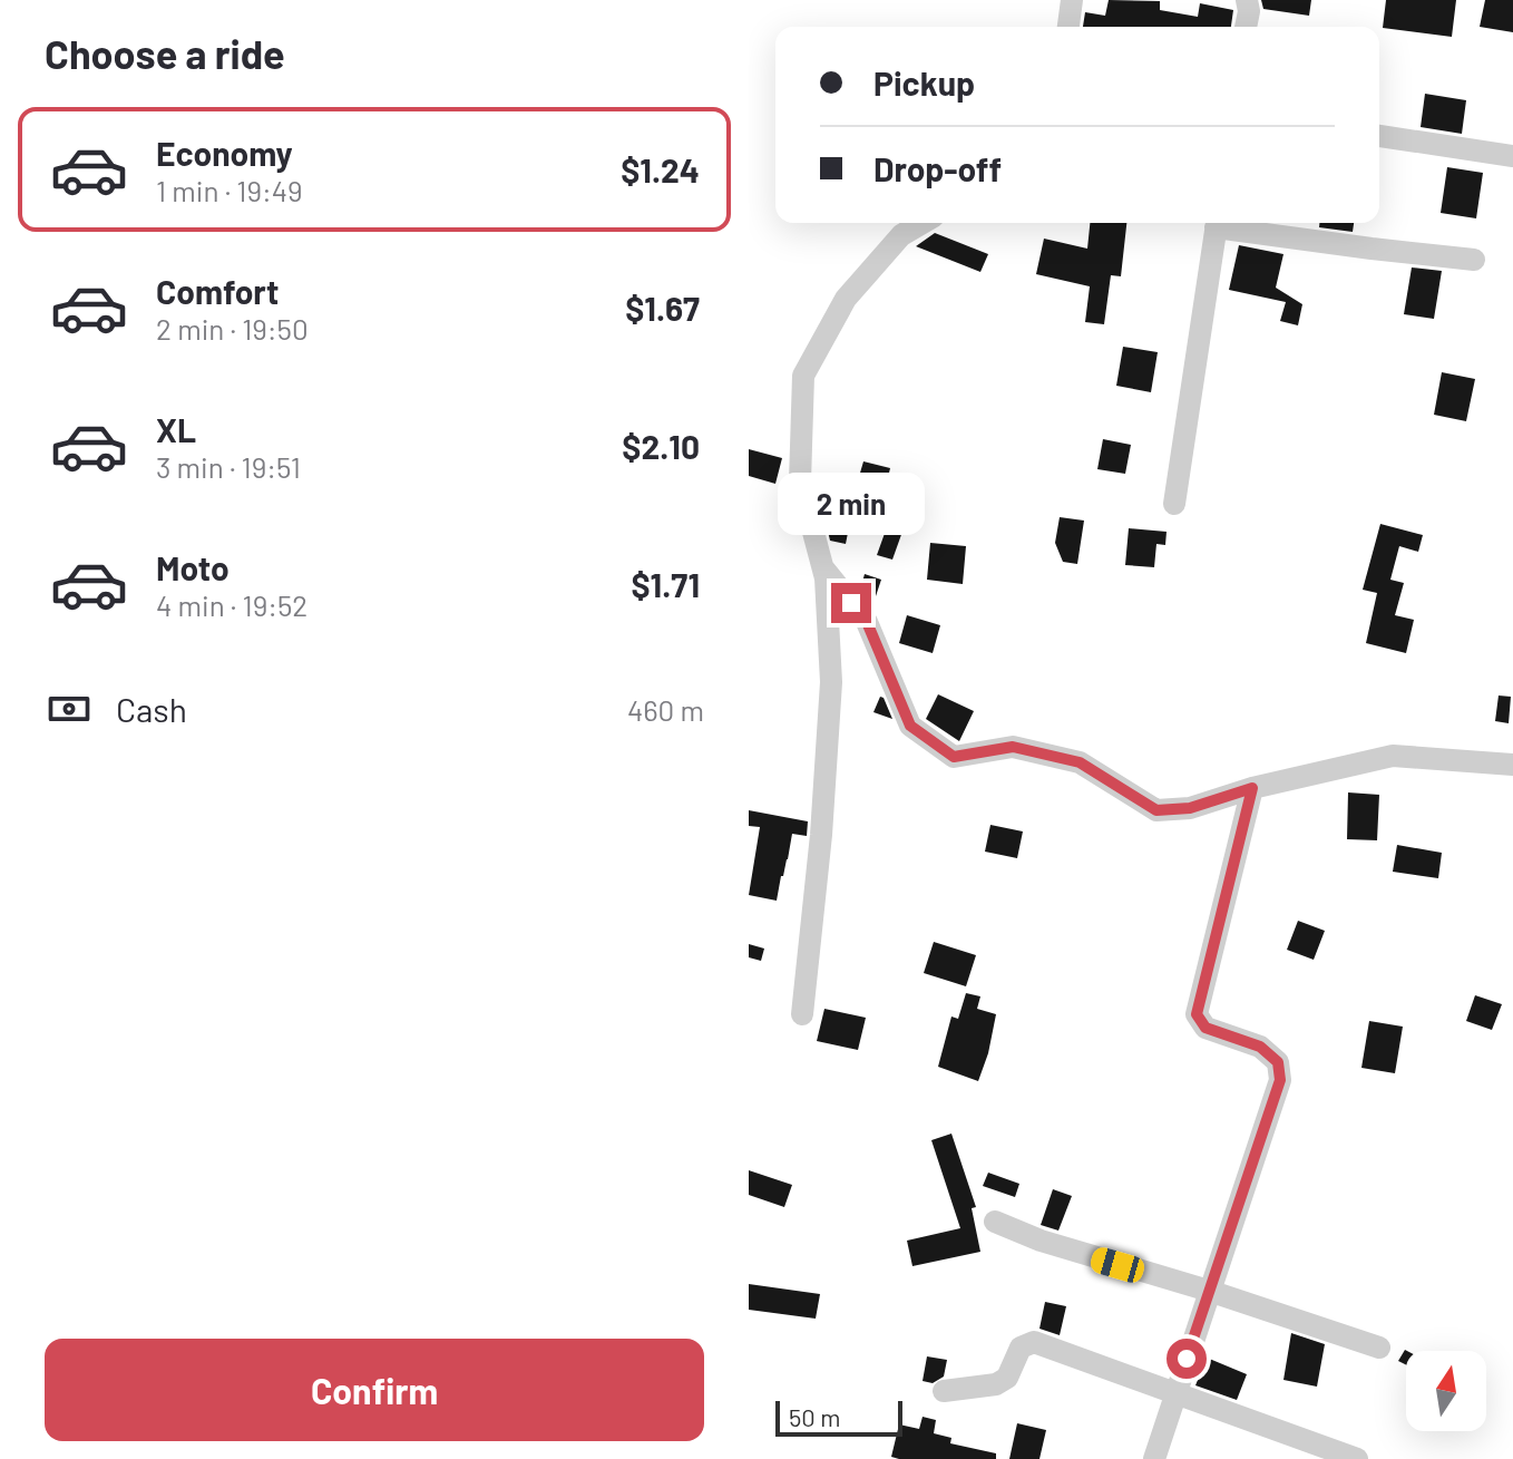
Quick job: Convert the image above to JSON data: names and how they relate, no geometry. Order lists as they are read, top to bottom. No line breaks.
{"scale_bar":"50 m","north":"top","page":{"heading":"Choose a ride","banner":["Pickup","Drop-off"],"list":[{"name":"Economy","note":"1 min · 19:49","value":"$1.24"},{"name":"Comfort","note":"2 min · 19:50","value":"$1.67"},{"name":"XL","note":"3 min · 19:51","value":"$2.10"},{"name":"Moto","note":"4 min · 19:52","value":"$1.71"}],"bubble":"2 min","pay":["Cash","460 m"],"buttons":"Confirm","scale":"50 m"}}
